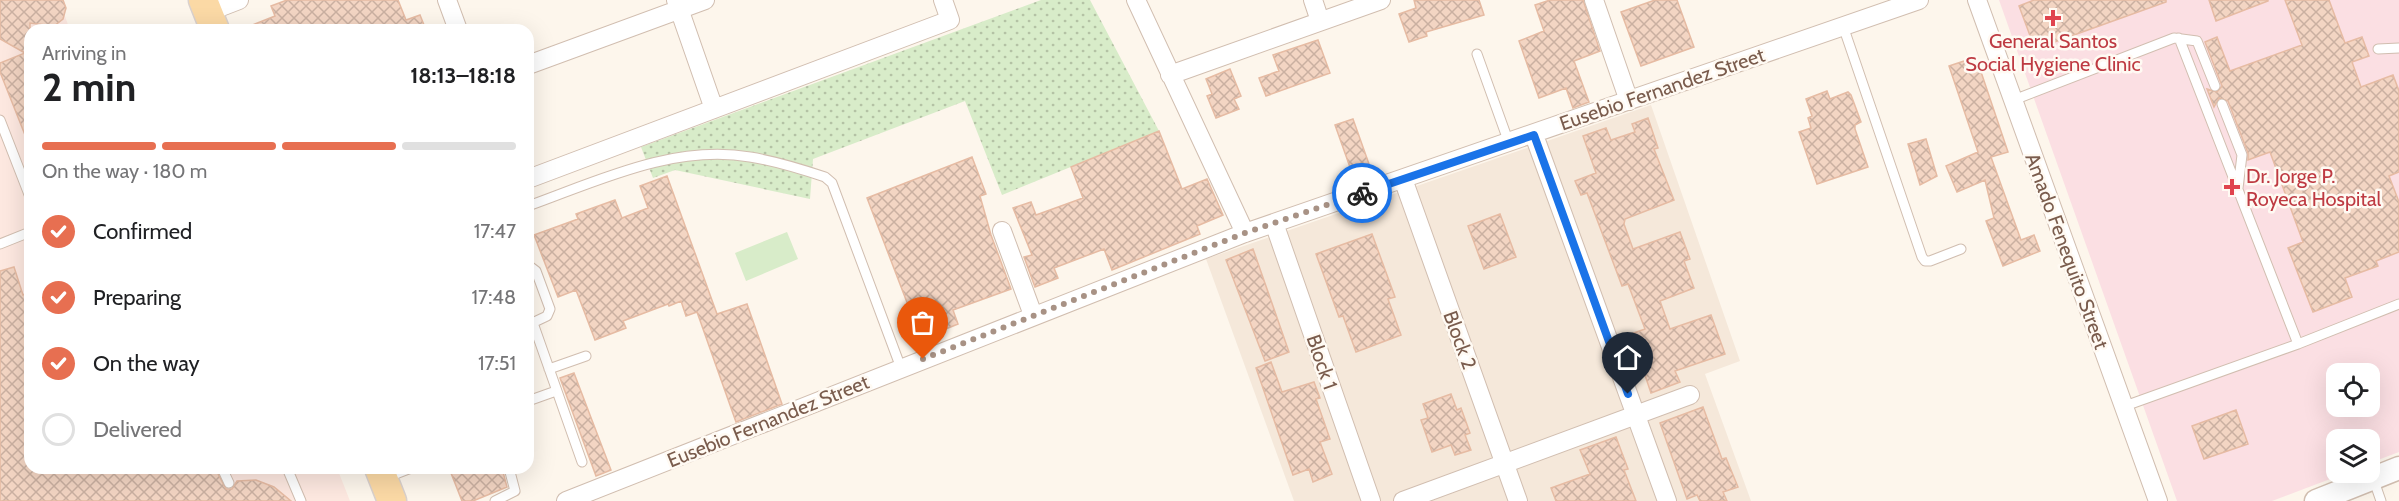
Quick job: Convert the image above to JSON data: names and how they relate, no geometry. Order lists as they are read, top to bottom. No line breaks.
{"streets":{"street":["Eusebio Fernandez Street","Amado Fenequito Street","Block 2","Block 1"]},"crossings":[["Eusebio Fernandez Street","Block 2"],["Eusebio Fernandez Street","Block 1"]],"places":{"health":["General Santos Social Hygiene Clinic","Dr. Jorge P. Royeca Hospital"]},"page":{"heading":["2 min","Arriving in","18:13–18:18"],"bar":"On the way · 180 m","list":[["Confirmed","17:47"],["Preparing","17:48"],["On the way","17:51"],"Delivered"]}}
